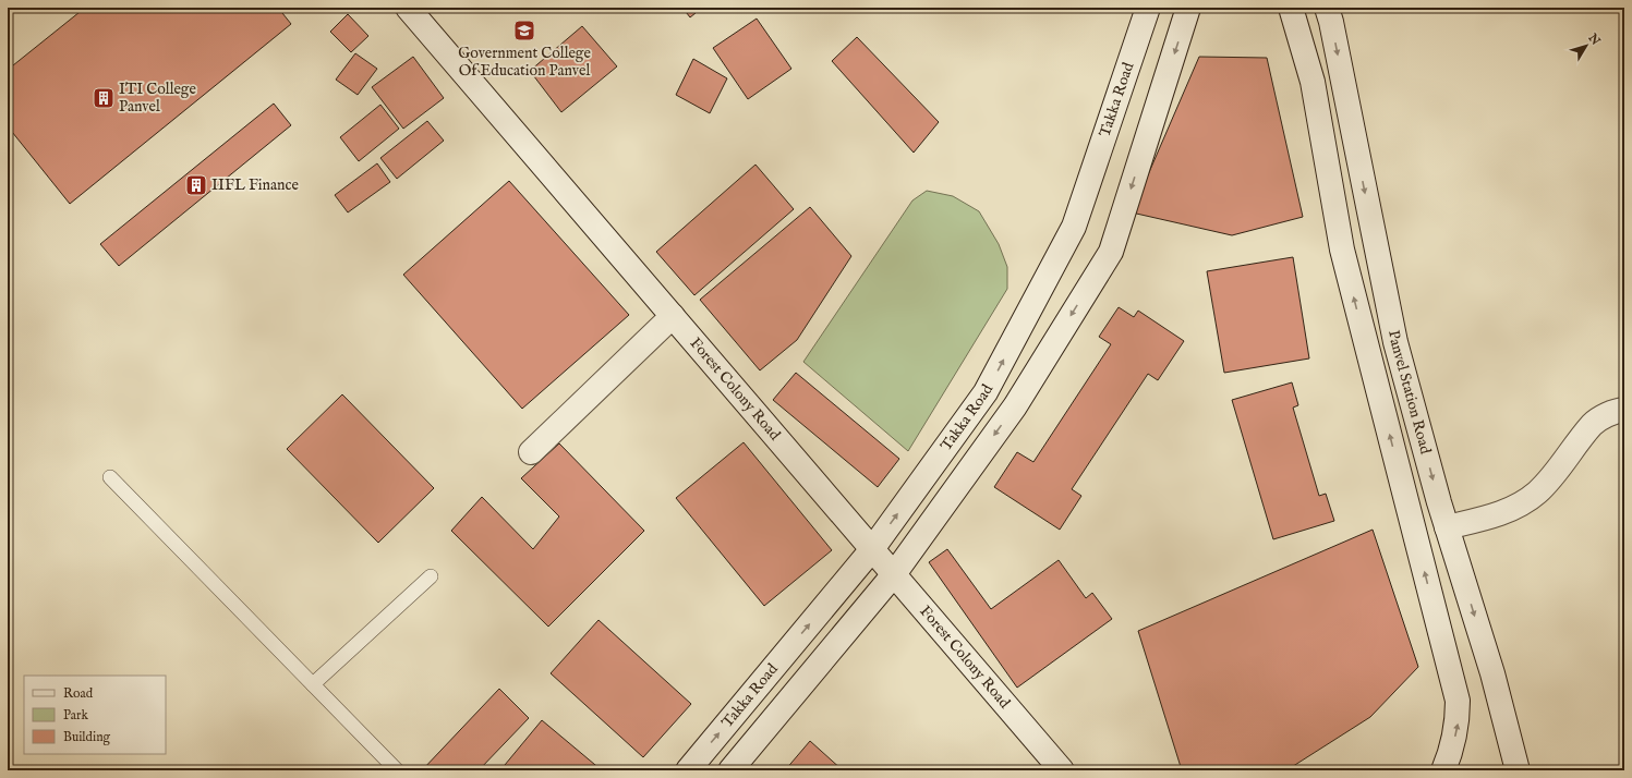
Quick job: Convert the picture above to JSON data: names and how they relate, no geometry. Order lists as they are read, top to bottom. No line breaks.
{"streets":{"street":["Takka Road","Forest Colony Road","Panvel Station Road"]},"crossings":[["Takka Road","Forest Colony Road"]],"places":{"school or university":["Government College Of Education Panvel"],"building":["ITI College Panvel","IIFL Finance"]},"legend":["Road","Park","Building"],"north":"top right"}
